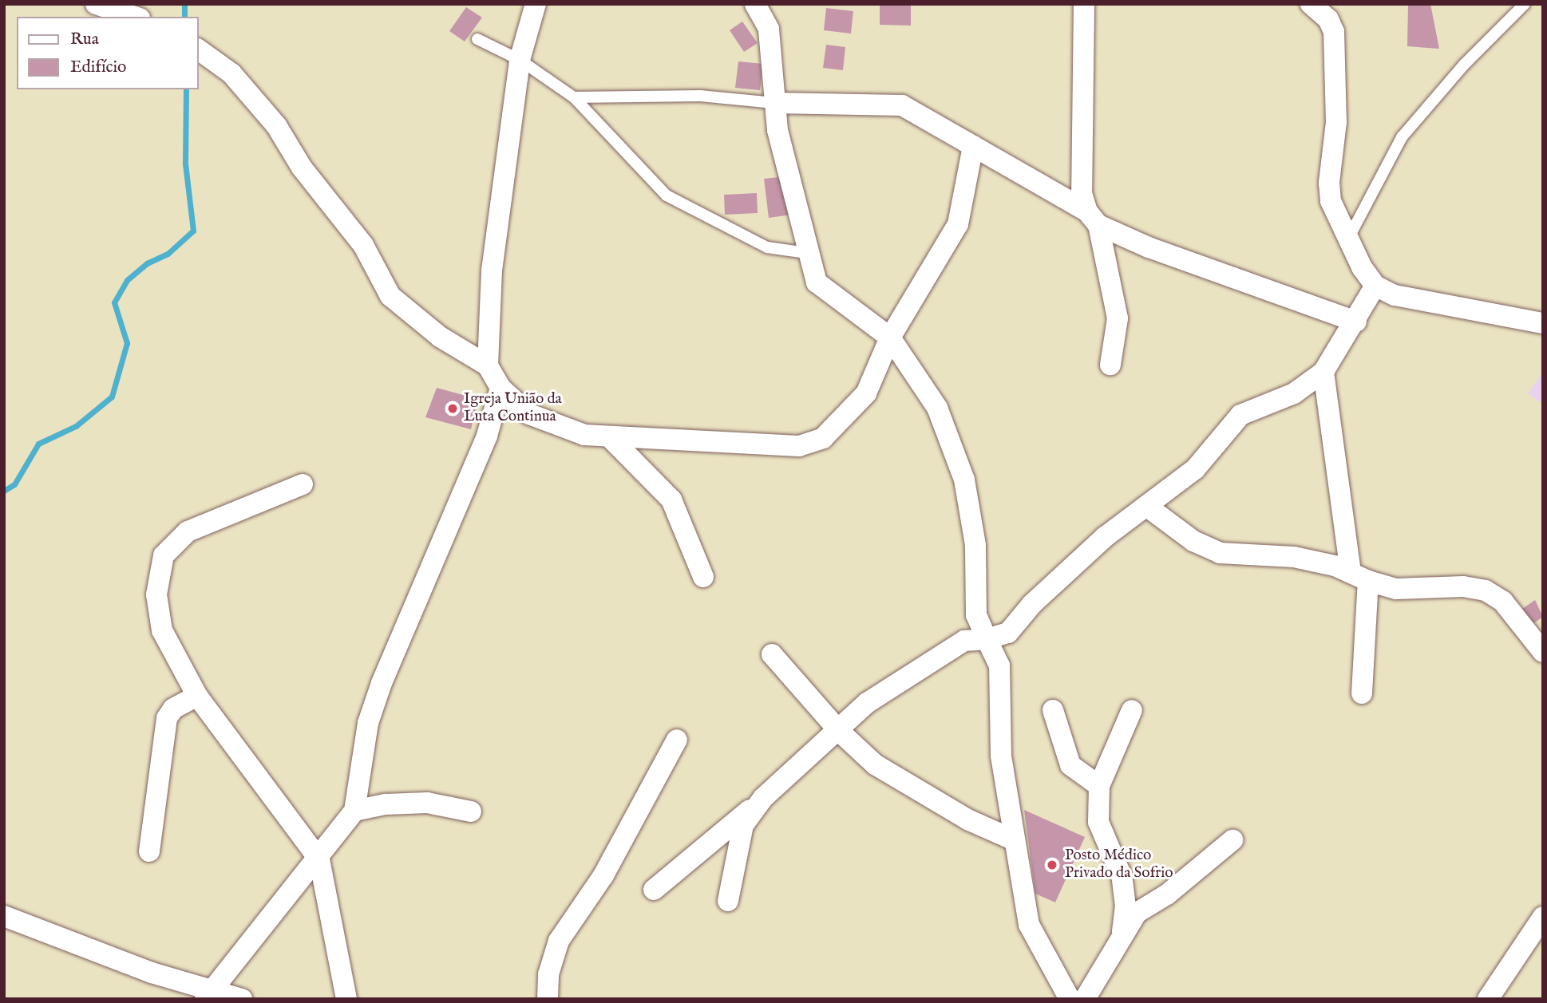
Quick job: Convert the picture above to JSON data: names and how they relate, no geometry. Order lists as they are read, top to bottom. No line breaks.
{"places":["Igreja União da Luta Continua","Posto Médico Privado da Sofrio"],"legend":["Rua","Edifício"]}
